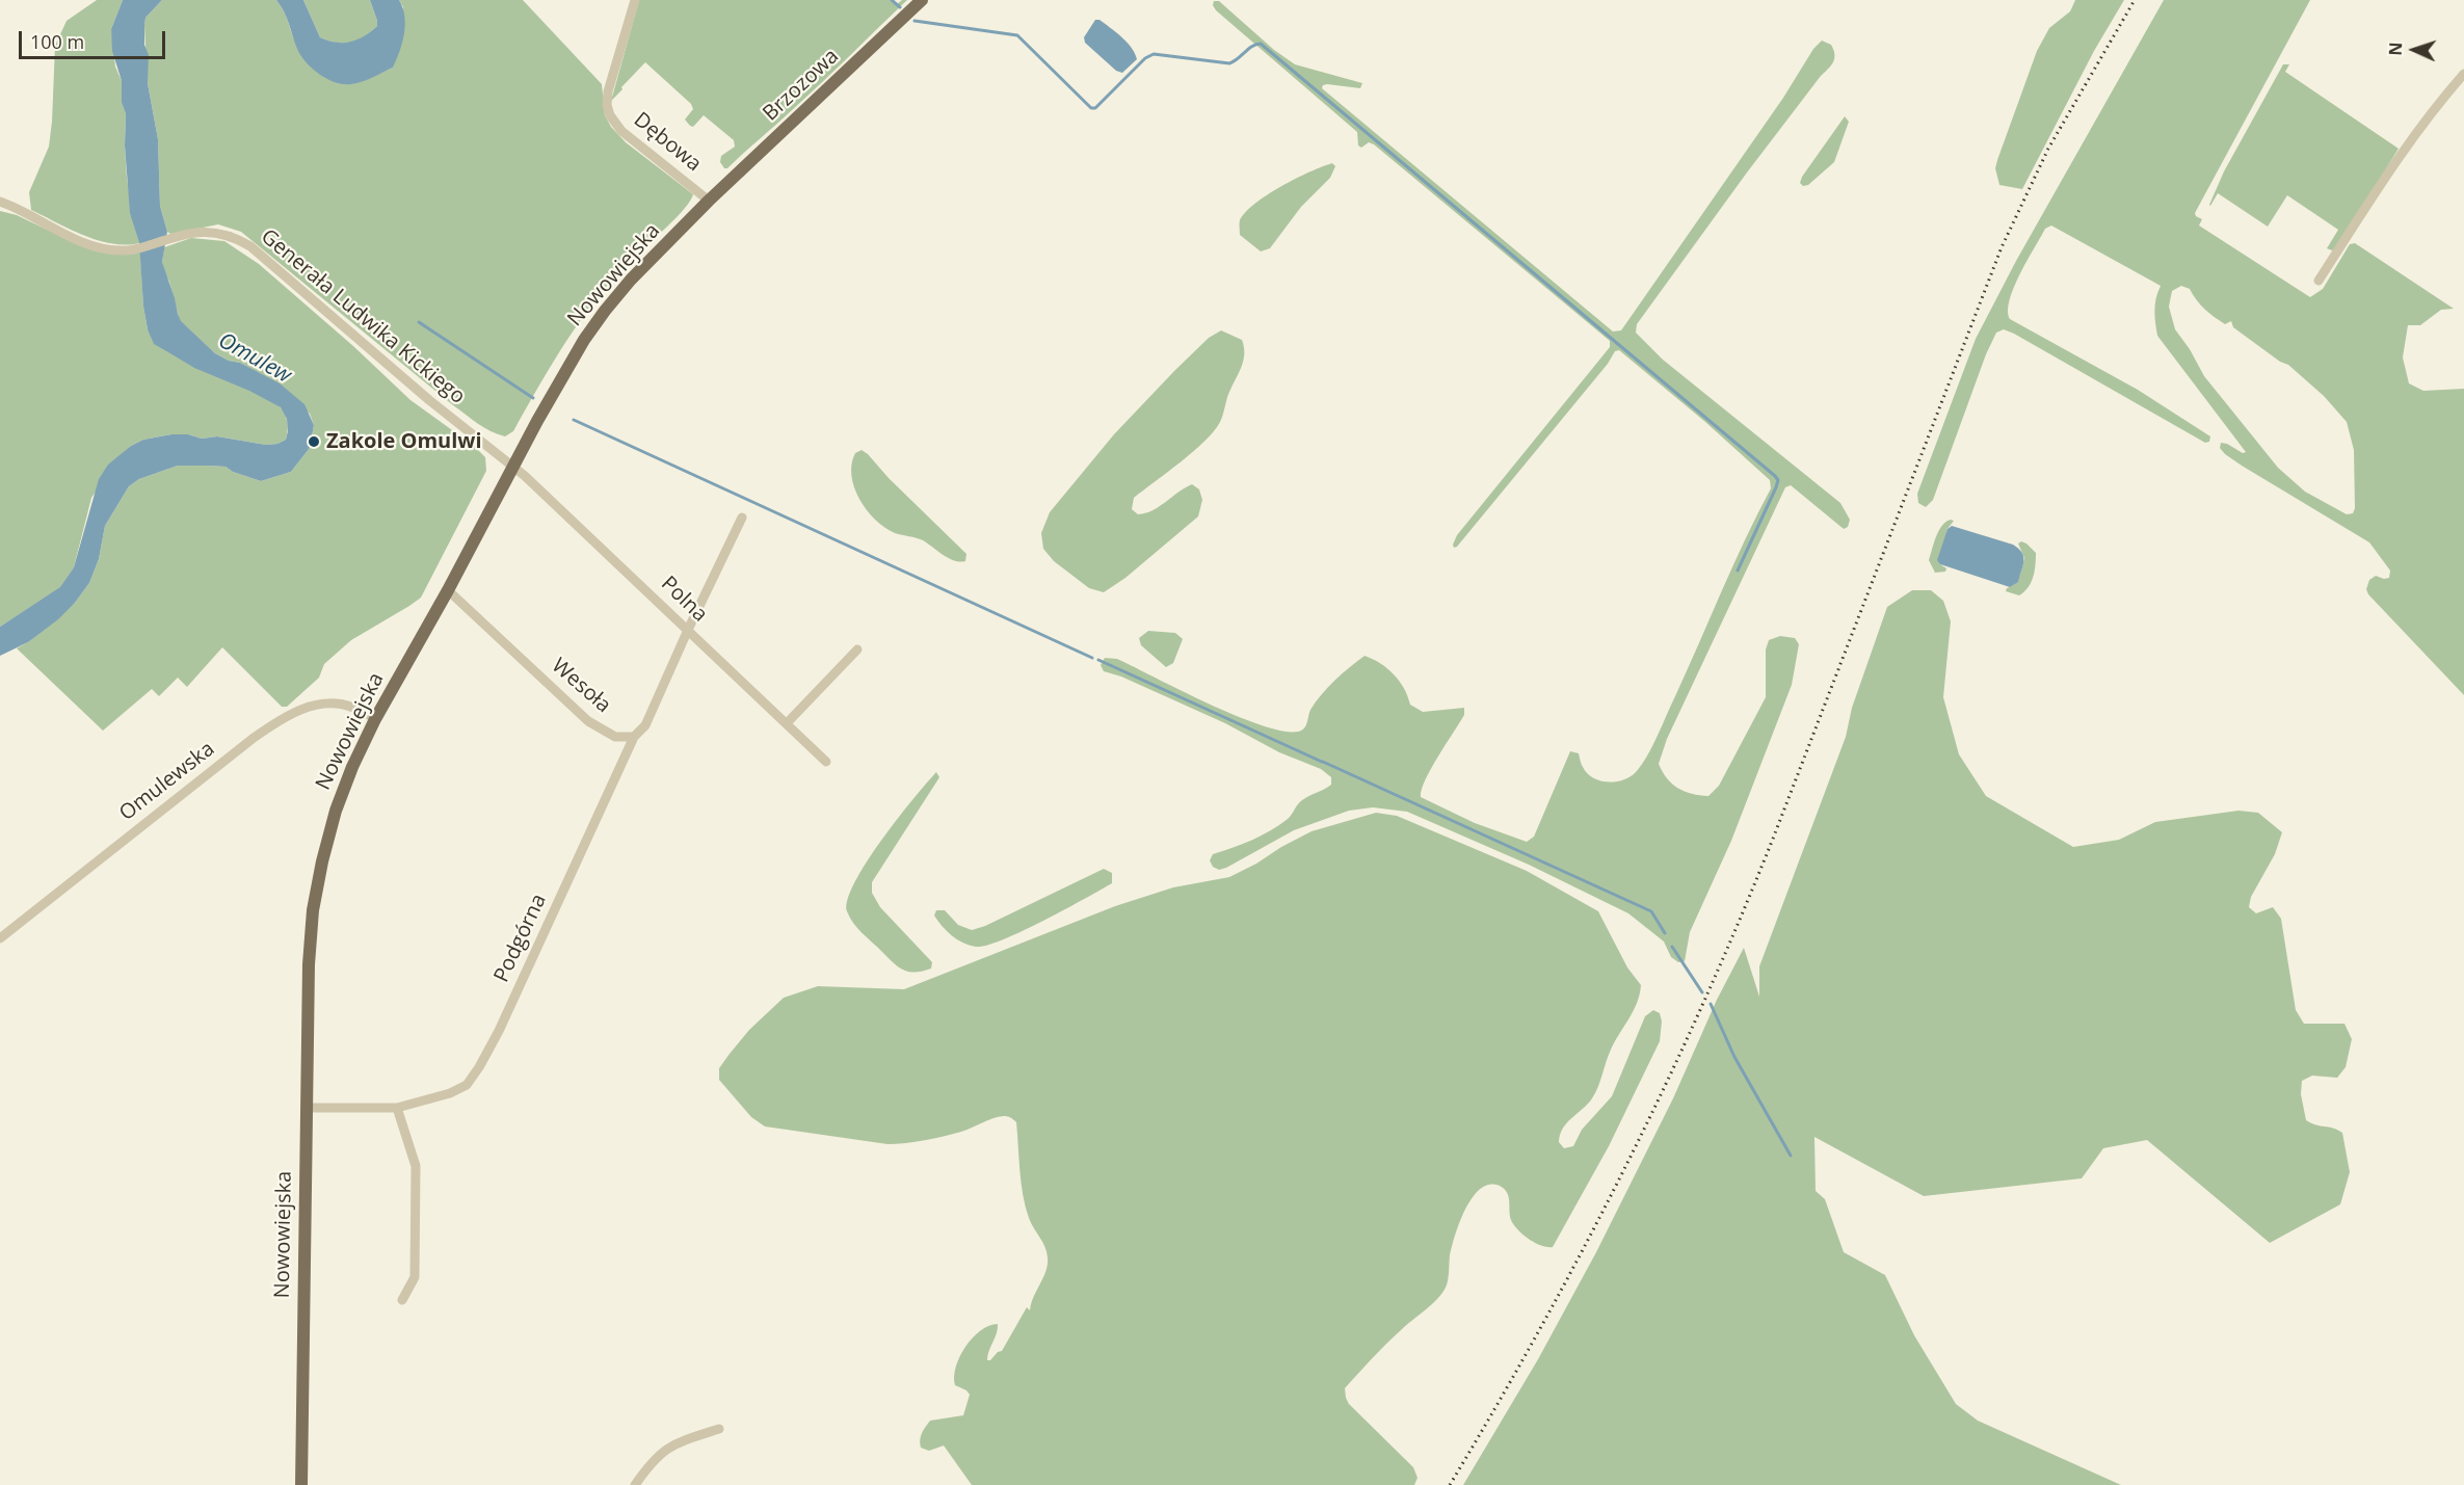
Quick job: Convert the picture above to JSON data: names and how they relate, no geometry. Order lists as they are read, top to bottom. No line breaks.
{"streets":{"main road":["Brzozowa","Nowowiejska"],"street":["Dębowa","Generała Ludwika Kickiego","Polna","Wesoła","Omulewska","Podgórna"]},"crossings":[["Brzozowa","Dębowa"],["Brzozowa","Nowowiejska"],["Dębowa","Nowowiejska"],["Nowowiejska","Generała Ludwika Kickiego"],["Nowowiejska","Polna"],["Nowowiejska","Wesoła"],["Nowowiejska","Omulewska"],["Nowowiejska","Podgórna"],["Generała Ludwika Kickiego","Polna"],["Wesoła","Podgórna"]],"water":["Omulew"],"places":["Zakole Omulwi"],"scale_bar":"100 m","north":"left"}
